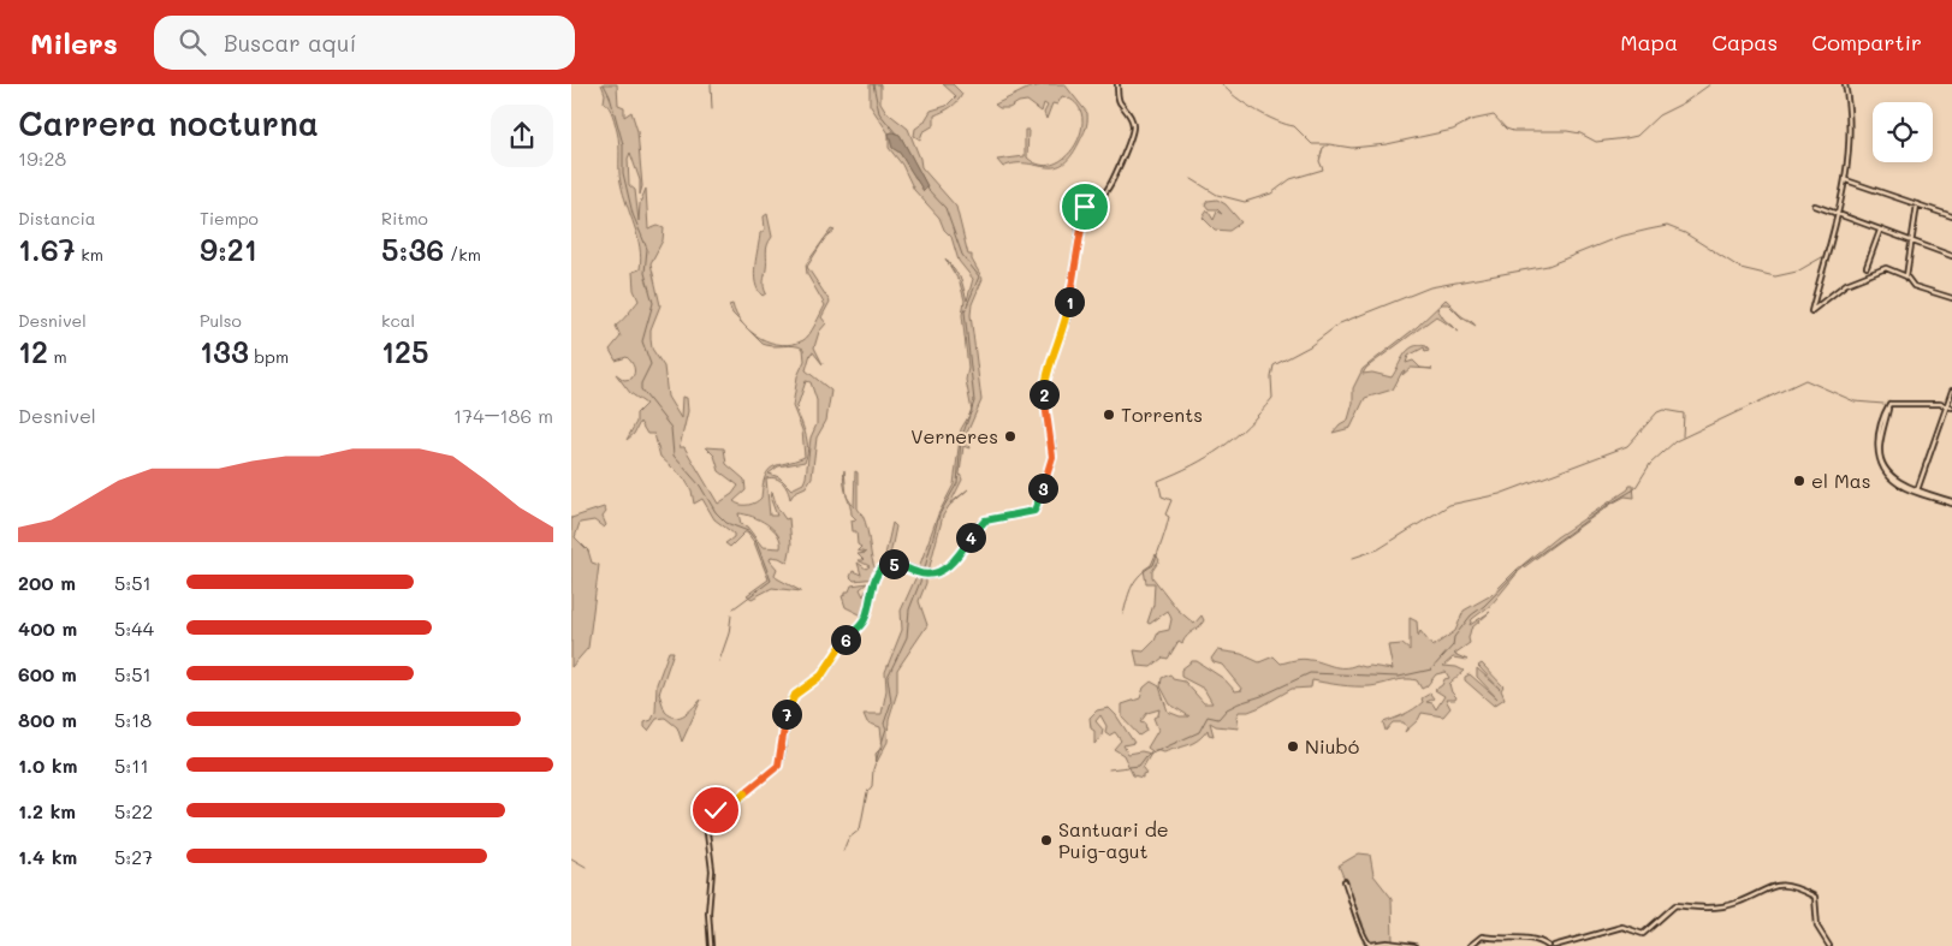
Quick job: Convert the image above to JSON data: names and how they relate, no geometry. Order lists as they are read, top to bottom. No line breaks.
{"places":["Torrents","Verneres","el Mas","Niubó","Santuari de Puig-agut"],"page":{"header":"Milers","search":"Buscar aquí","nav":["Mapa","Capas","Compartir"],"heading":["Carrera nocturna","19:28"],"stats":[["Distancia","1.67 km"],["Tiempo","9:21"],["Ritmo","5:36 /km"],["Desnivel","12 m"],["Pulso","133 bpm"],["kcal","125"]],"pins":["1","2","3","4","5","6","7"],"chart":["Desnivel","174–186 m"],"list":[{"name":"200 m","note":"5:51"},{"name":"400 m","note":"5:44"},{"name":"600 m","note":"5:51"},{"name":"800 m","note":"5:18"},{"name":"1.0 km","note":"5:11"},{"name":"1.2 km","note":"5:22"},{"name":"1.4 km","note":"5:27"}]}}
